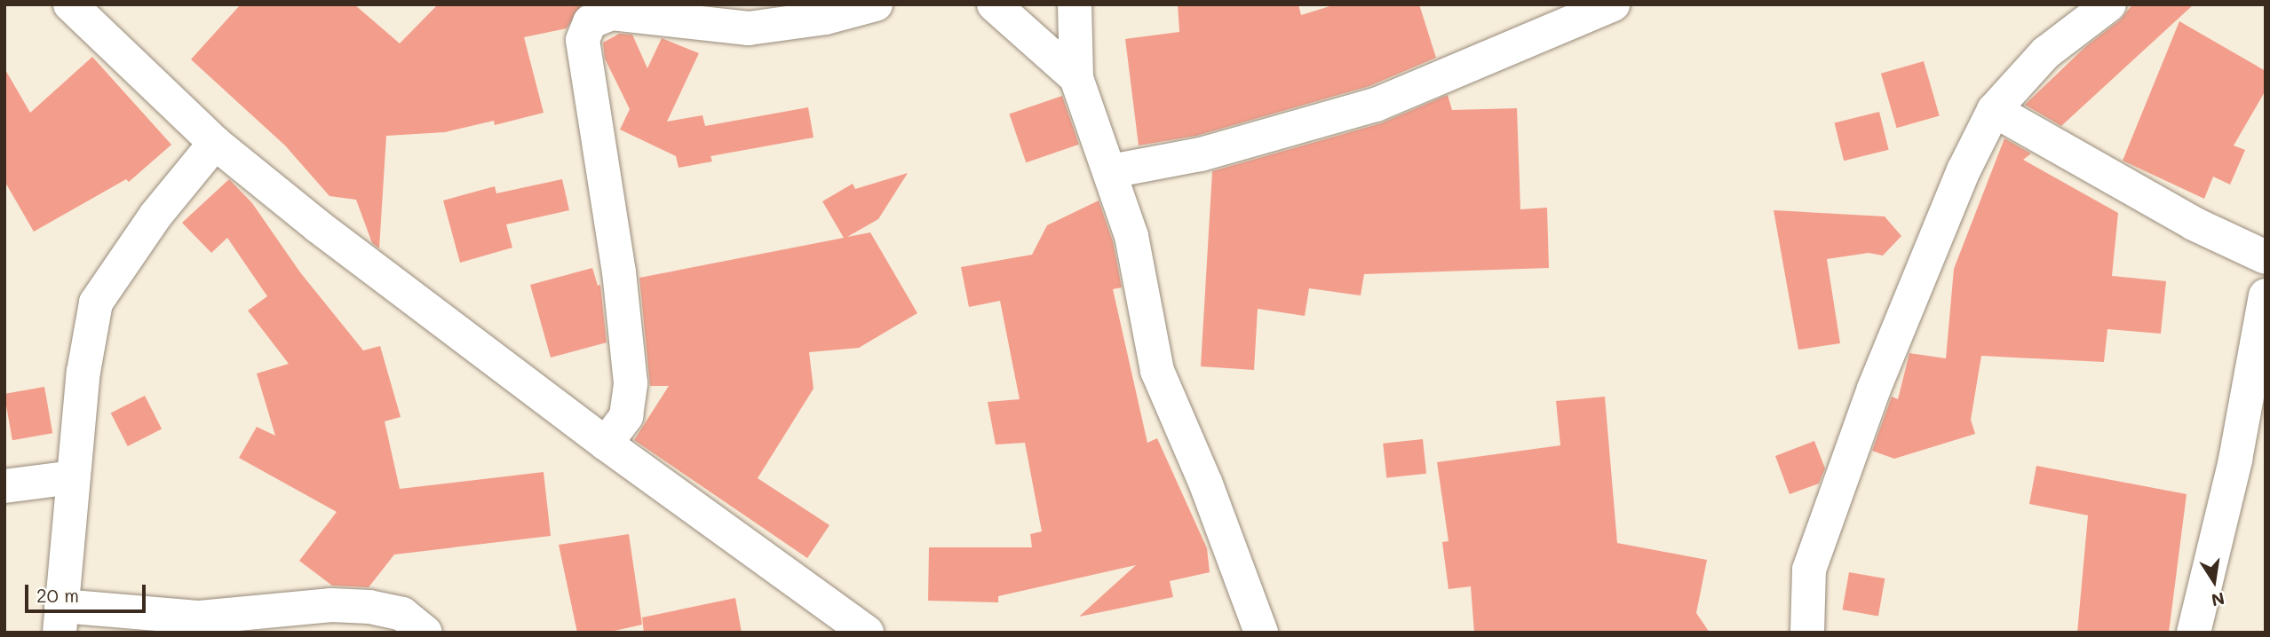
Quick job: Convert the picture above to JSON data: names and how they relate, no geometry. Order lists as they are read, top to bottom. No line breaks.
{"scale_bar":"20 m","north":"bottom"}
